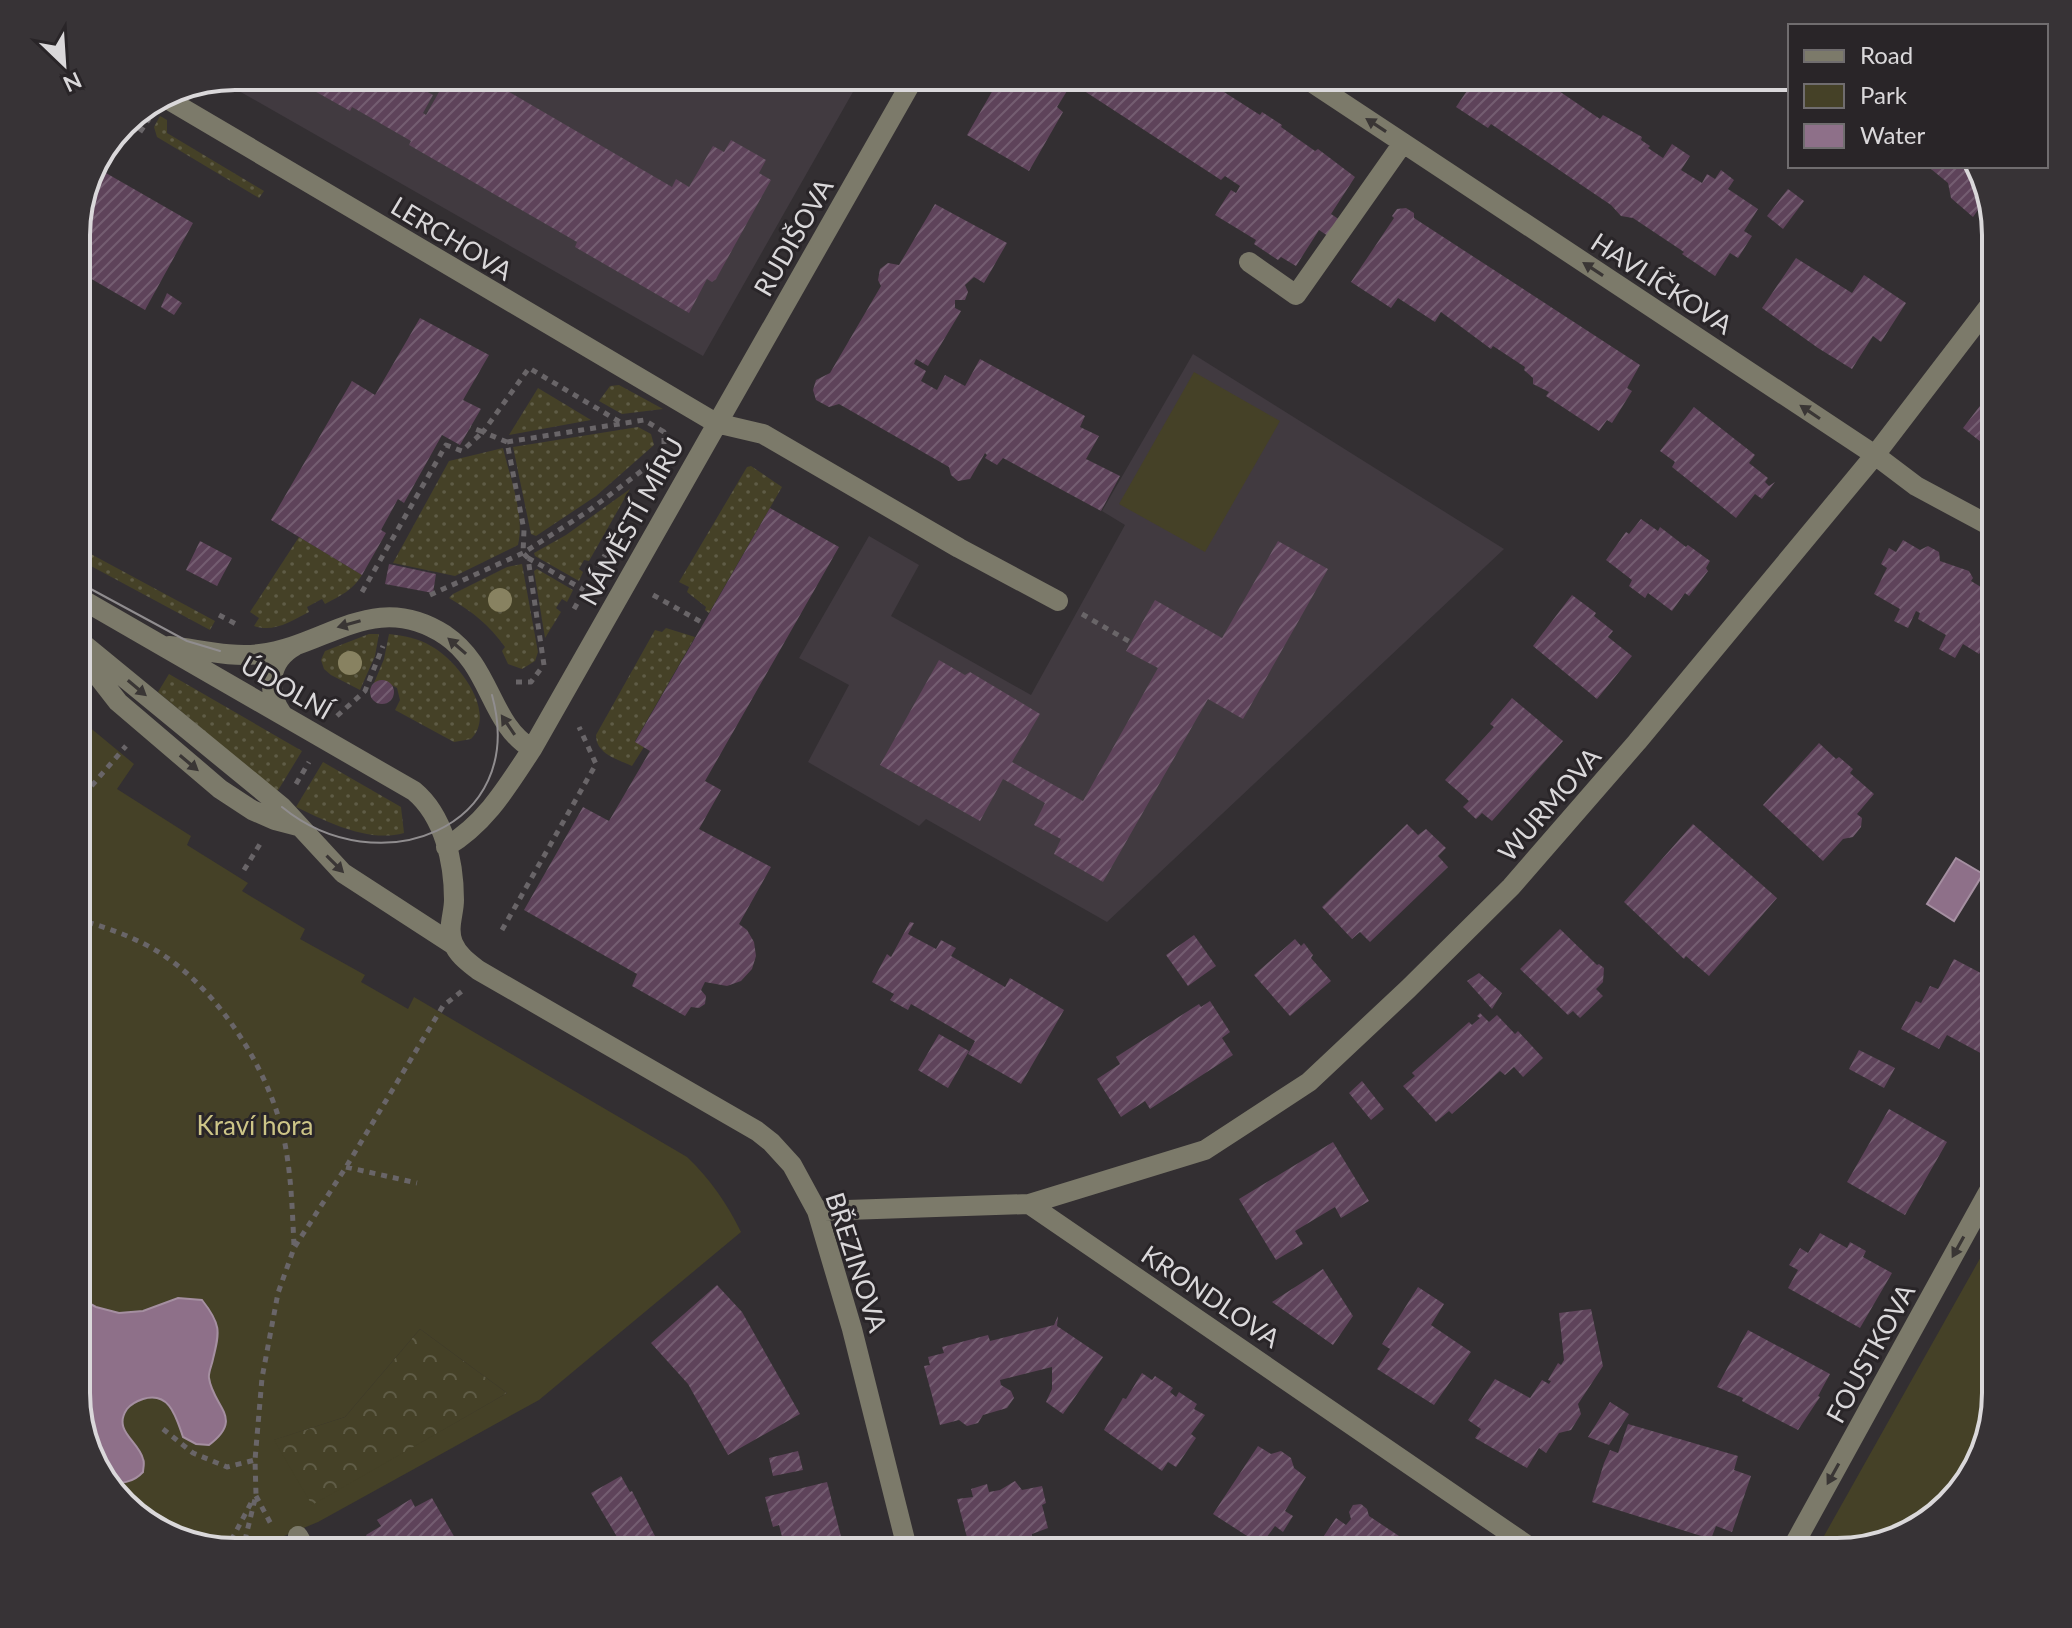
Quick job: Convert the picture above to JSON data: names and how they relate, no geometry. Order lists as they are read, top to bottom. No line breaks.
{"streets":{"street":["RUDIŠOVA","LERCHOVA","HAVLÍČKOVA","NÁMĚSTÍ MÍRU","ÚDOLNÍ","WURMOVA","BŘEZINOVA","KRONDLOVA","FOUSTKOVA"]},"crossings":[["RUDIŠOVA","LERCHOVA"],["RUDIŠOVA","NÁMĚSTÍ MÍRU"],["LERCHOVA","NÁMĚSTÍ MÍRU"],["HAVLÍČKOVA","WURMOVA"],["NÁMĚSTÍ MÍRU","ÚDOLNÍ"],["WURMOVA","KRONDLOVA"]],"one_way":["HAVLÍČKOVA","FOUSTKOVA"],"parks":["Kraví hora"],"legend":["Road","Park","Water"],"north":"bottom right"}
